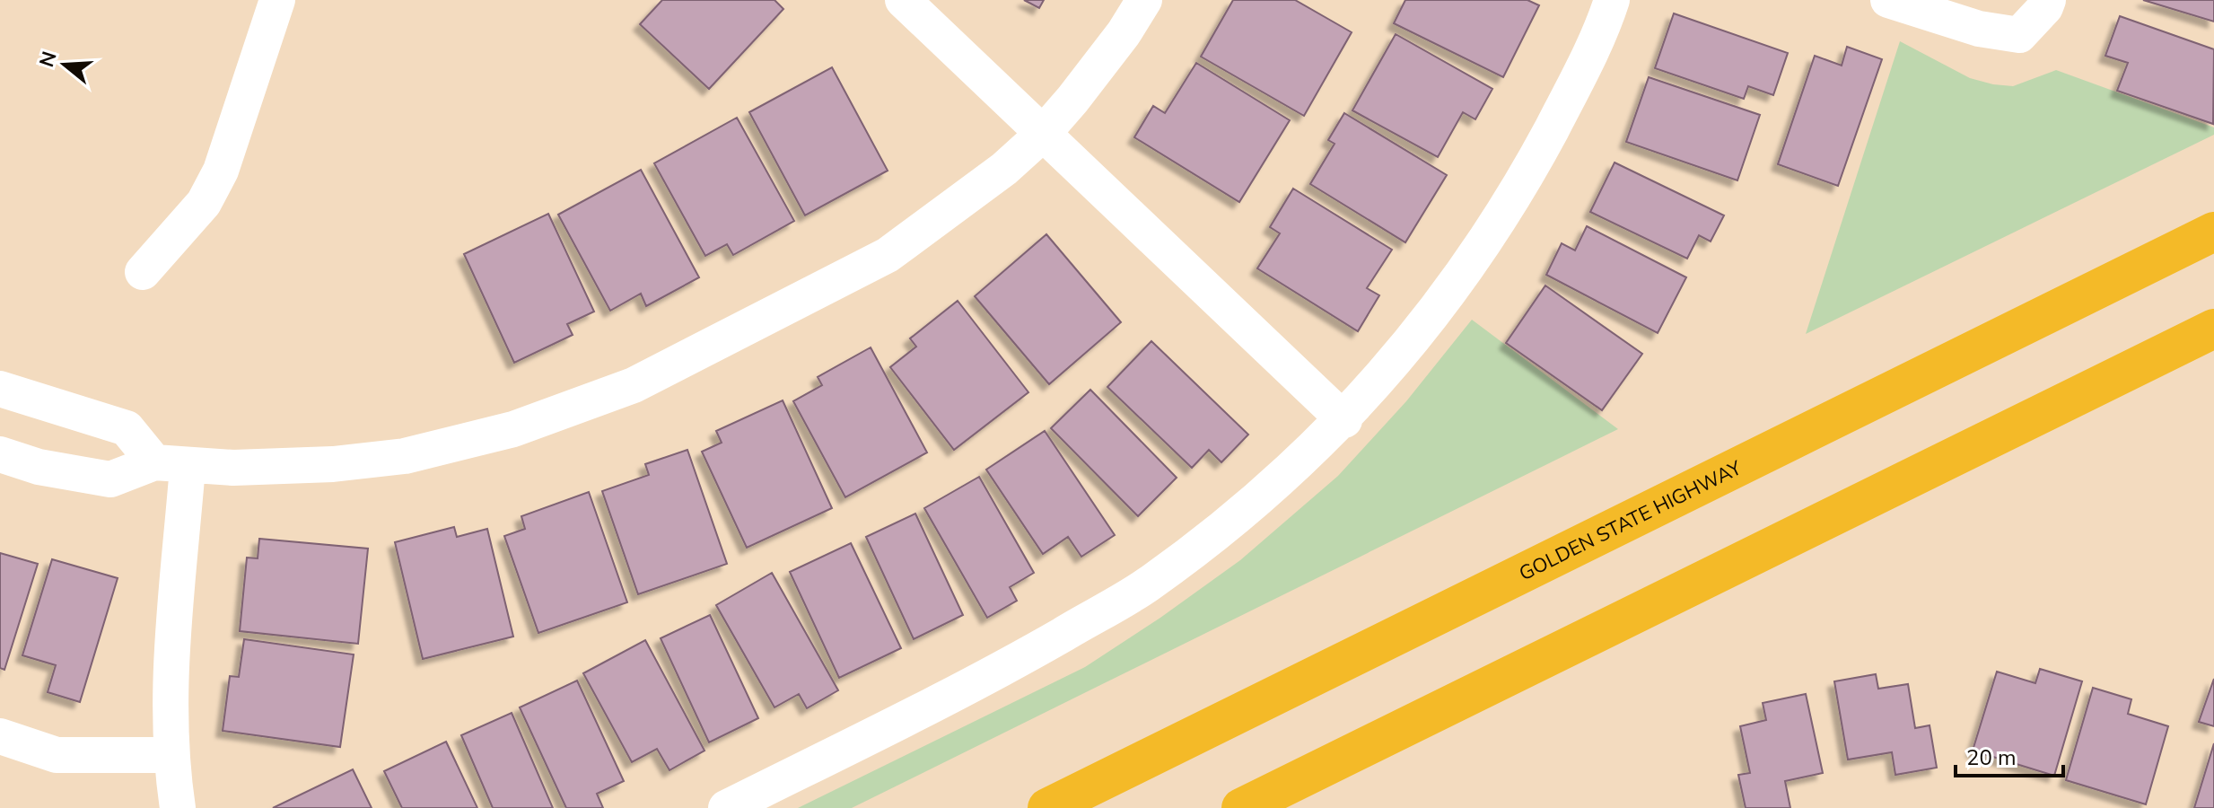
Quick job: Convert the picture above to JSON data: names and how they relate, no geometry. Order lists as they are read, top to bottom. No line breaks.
{"streets":{"highway":["GOLDEN STATE HIGHWAY"]},"scale_bar":"20 m","north":"left"}
